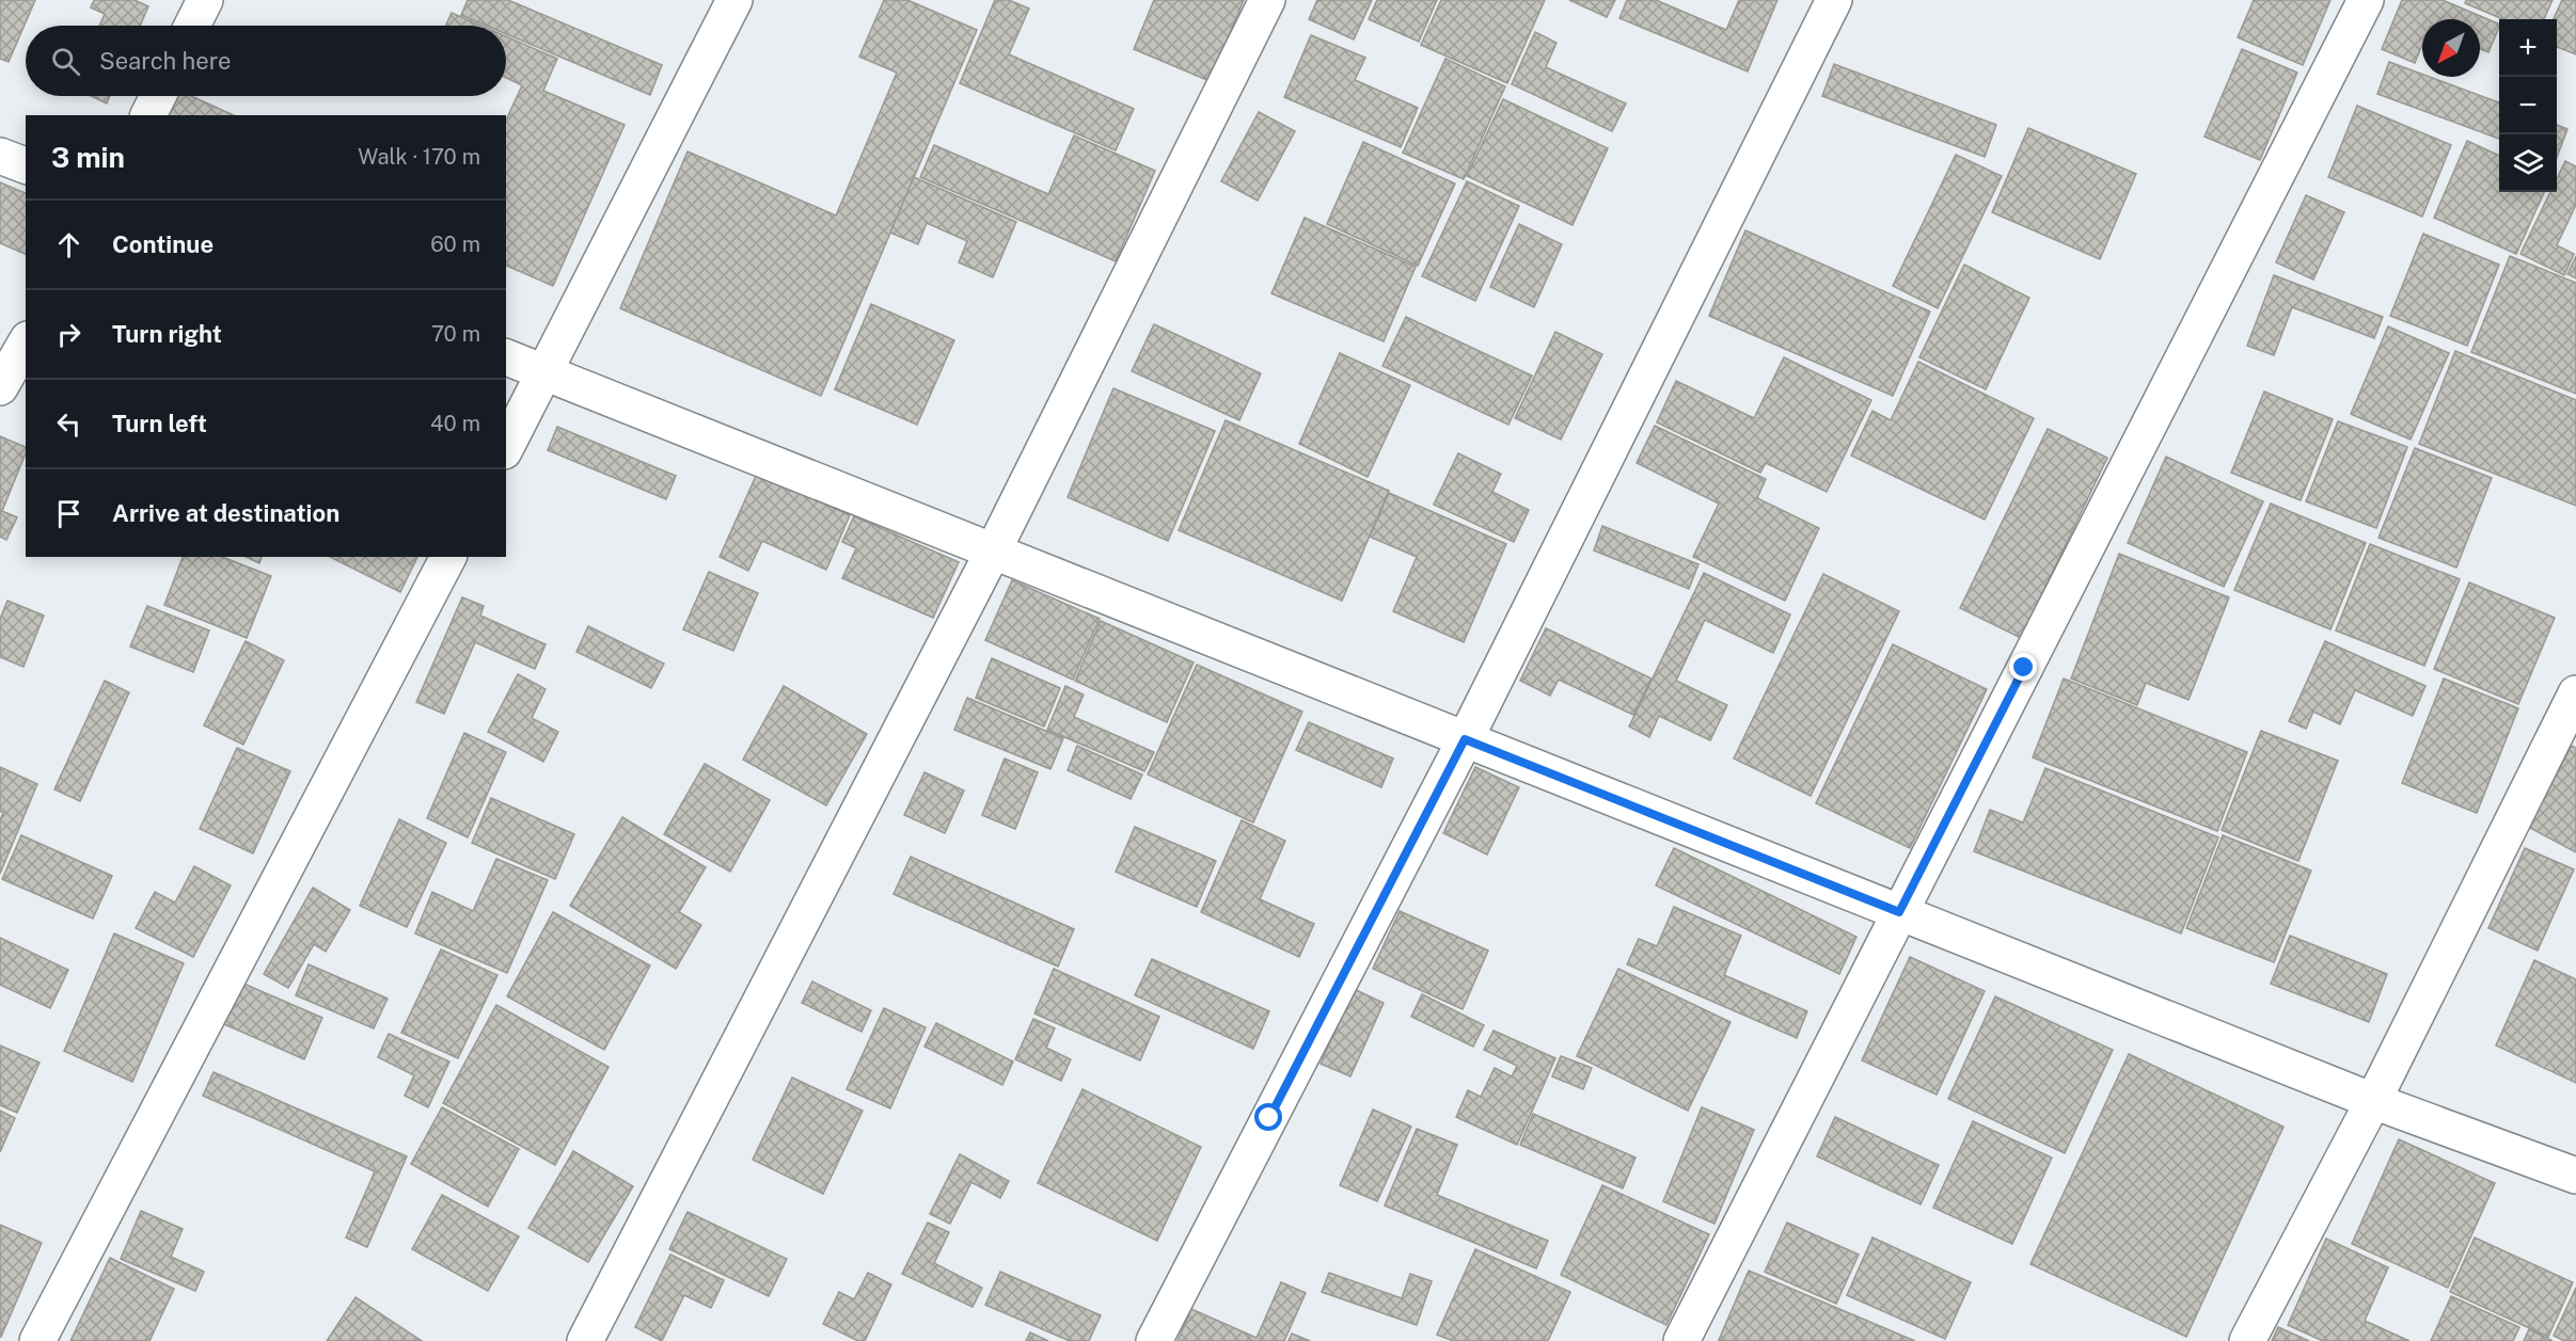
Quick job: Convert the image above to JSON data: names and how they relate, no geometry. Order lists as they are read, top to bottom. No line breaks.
{"north":"bottom left","page":{"map_buttons":["+","−"],"search":"Search here","heading":["3 min","Walk · 170 m"],"list":[["Continue","60 m"],["Turn right","70 m"],["Turn left","40 m"],"Arrive at destination"]}}
